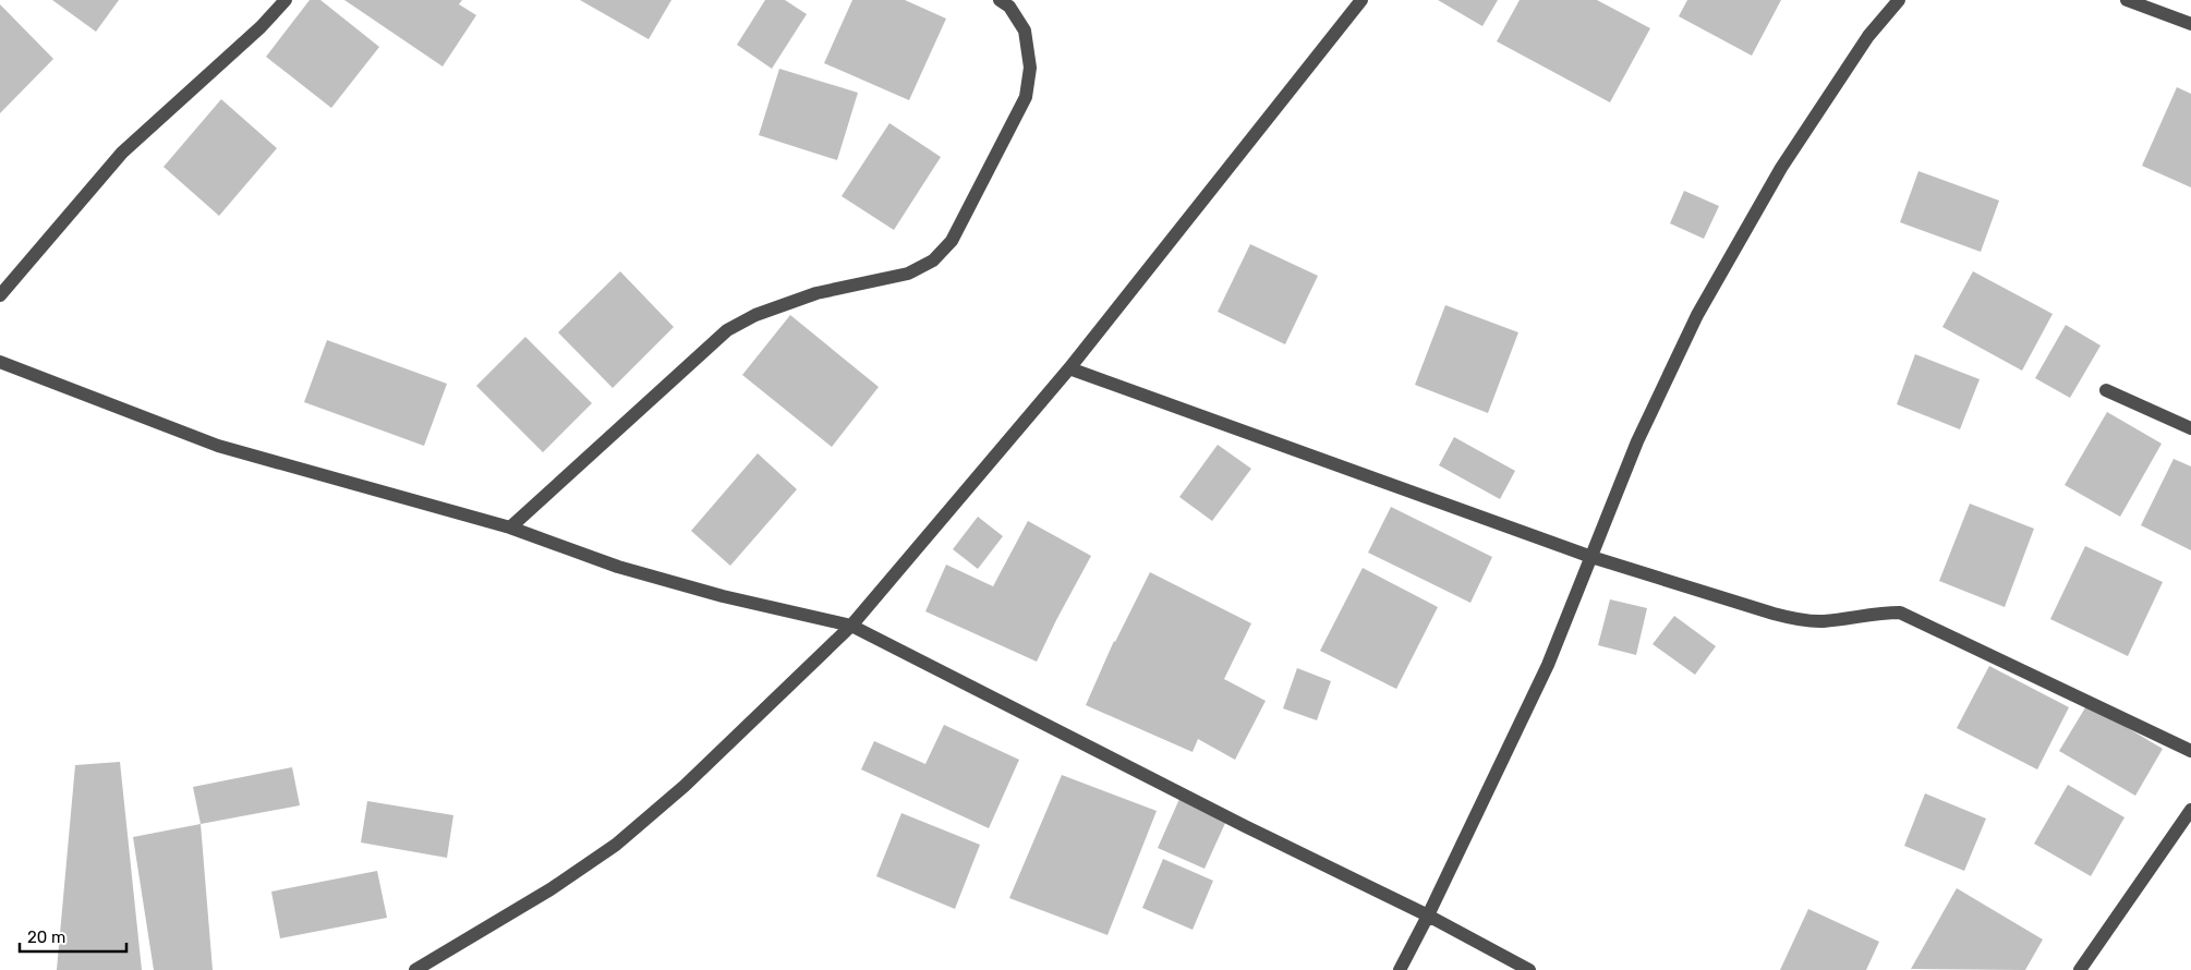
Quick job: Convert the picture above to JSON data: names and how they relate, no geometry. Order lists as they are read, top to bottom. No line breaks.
{"scale_bar":"20 m"}
